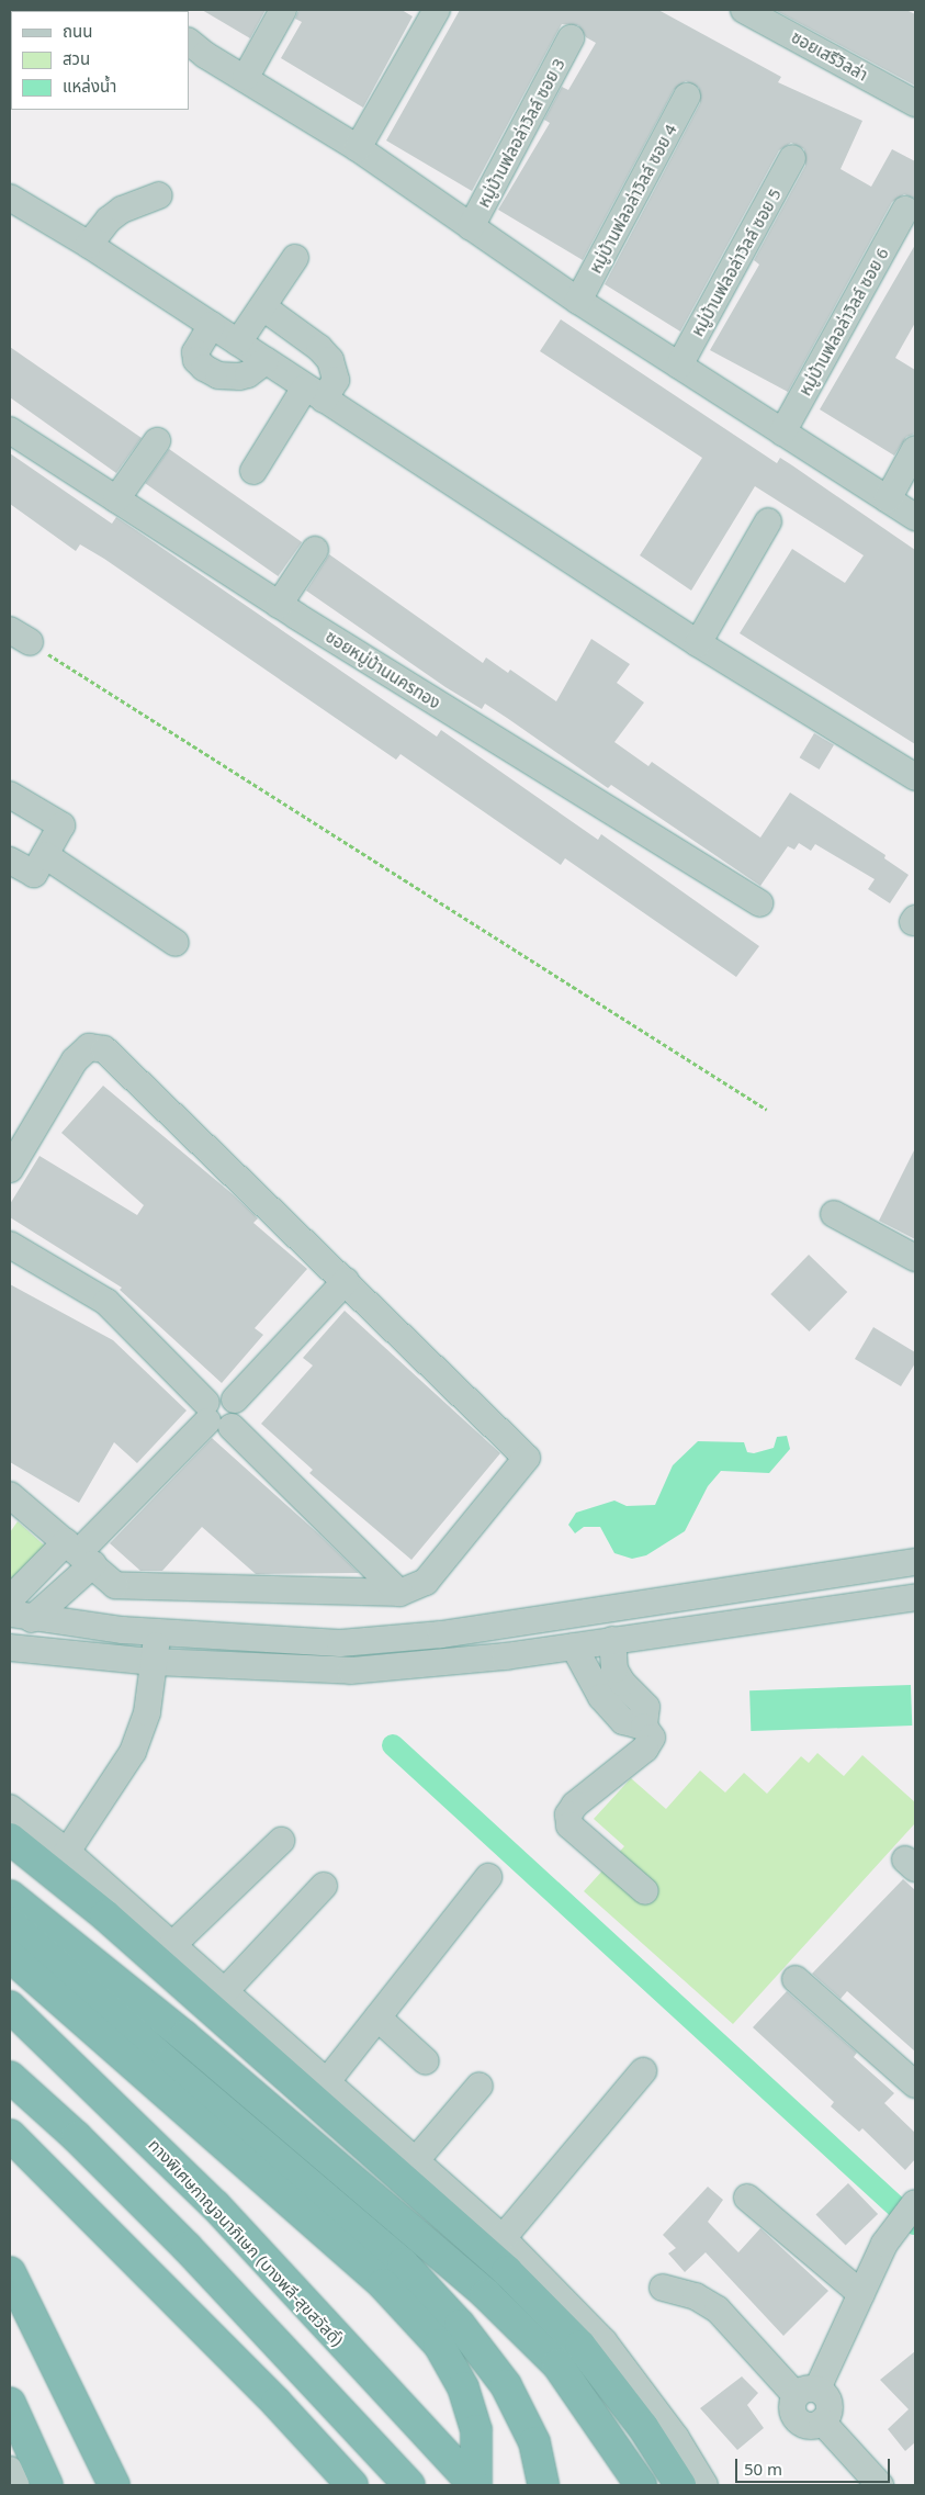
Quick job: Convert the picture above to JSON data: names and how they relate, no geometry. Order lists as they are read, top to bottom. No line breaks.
{"streets":{"highway":["ทางพิเศษกาญจนาภิเษก (บางพลี-สุขสวัสดิ์)"],"street":["ซอยเสรีวิลล่า","หมู่บ้านฟลอล่าวิลล์ ซอย 3","หมู่บ้านฟลอล่าวิลล์ ซอย 4","หมู่บ้านฟลอล่าวิลล์ ซอย 5","หมู่บ้านฟลอล่าวิลล์ ซอย 6","ซอยหมู่บ้านนครทอง"]},"legend":["ถนน","สวน","แหล่งน้ำ"],"scale_bar":"50 m"}
